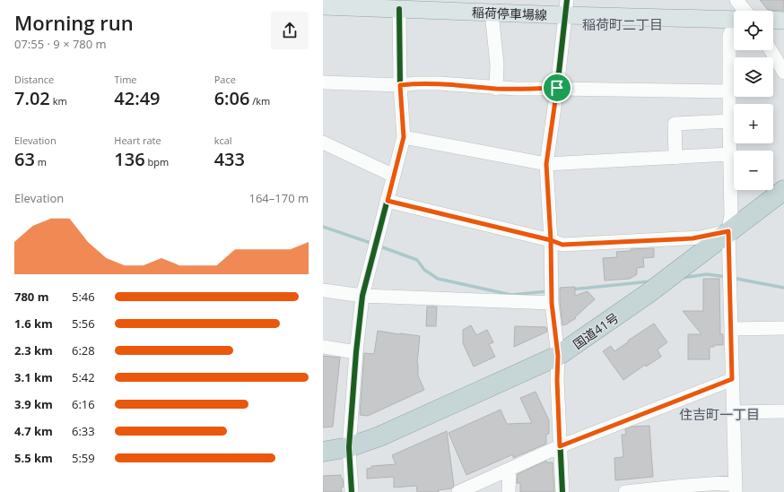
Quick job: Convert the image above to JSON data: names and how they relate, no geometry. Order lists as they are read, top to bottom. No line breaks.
{"streets":{"highway":["国道41号"],"main road":["稲荷停車場線"]},"districts":["稲荷町二丁目","住吉町一丁目"],"page":{"heading":["Morning run","07:55 · 9 × 780 m"],"map_buttons":["+","−"],"stats":[["Distance","7.02 km"],["Time","42:49"],["Pace","6:06 /km"],["Elevation","63 m"],["Heart rate","136 bpm"],["kcal","433"]],"chart":["Elevation","164–170 m"],"list":[{"name":"780 m","note":"5:46"},{"name":"1.6 km","note":"5:56"},{"name":"2.3 km","note":"6:28"},{"name":"3.1 km","note":"5:42"},{"name":"3.9 km","note":"6:16"},{"name":"4.7 km","note":"6:33"},{"name":"5.5 km","note":"5:59"}]}}
